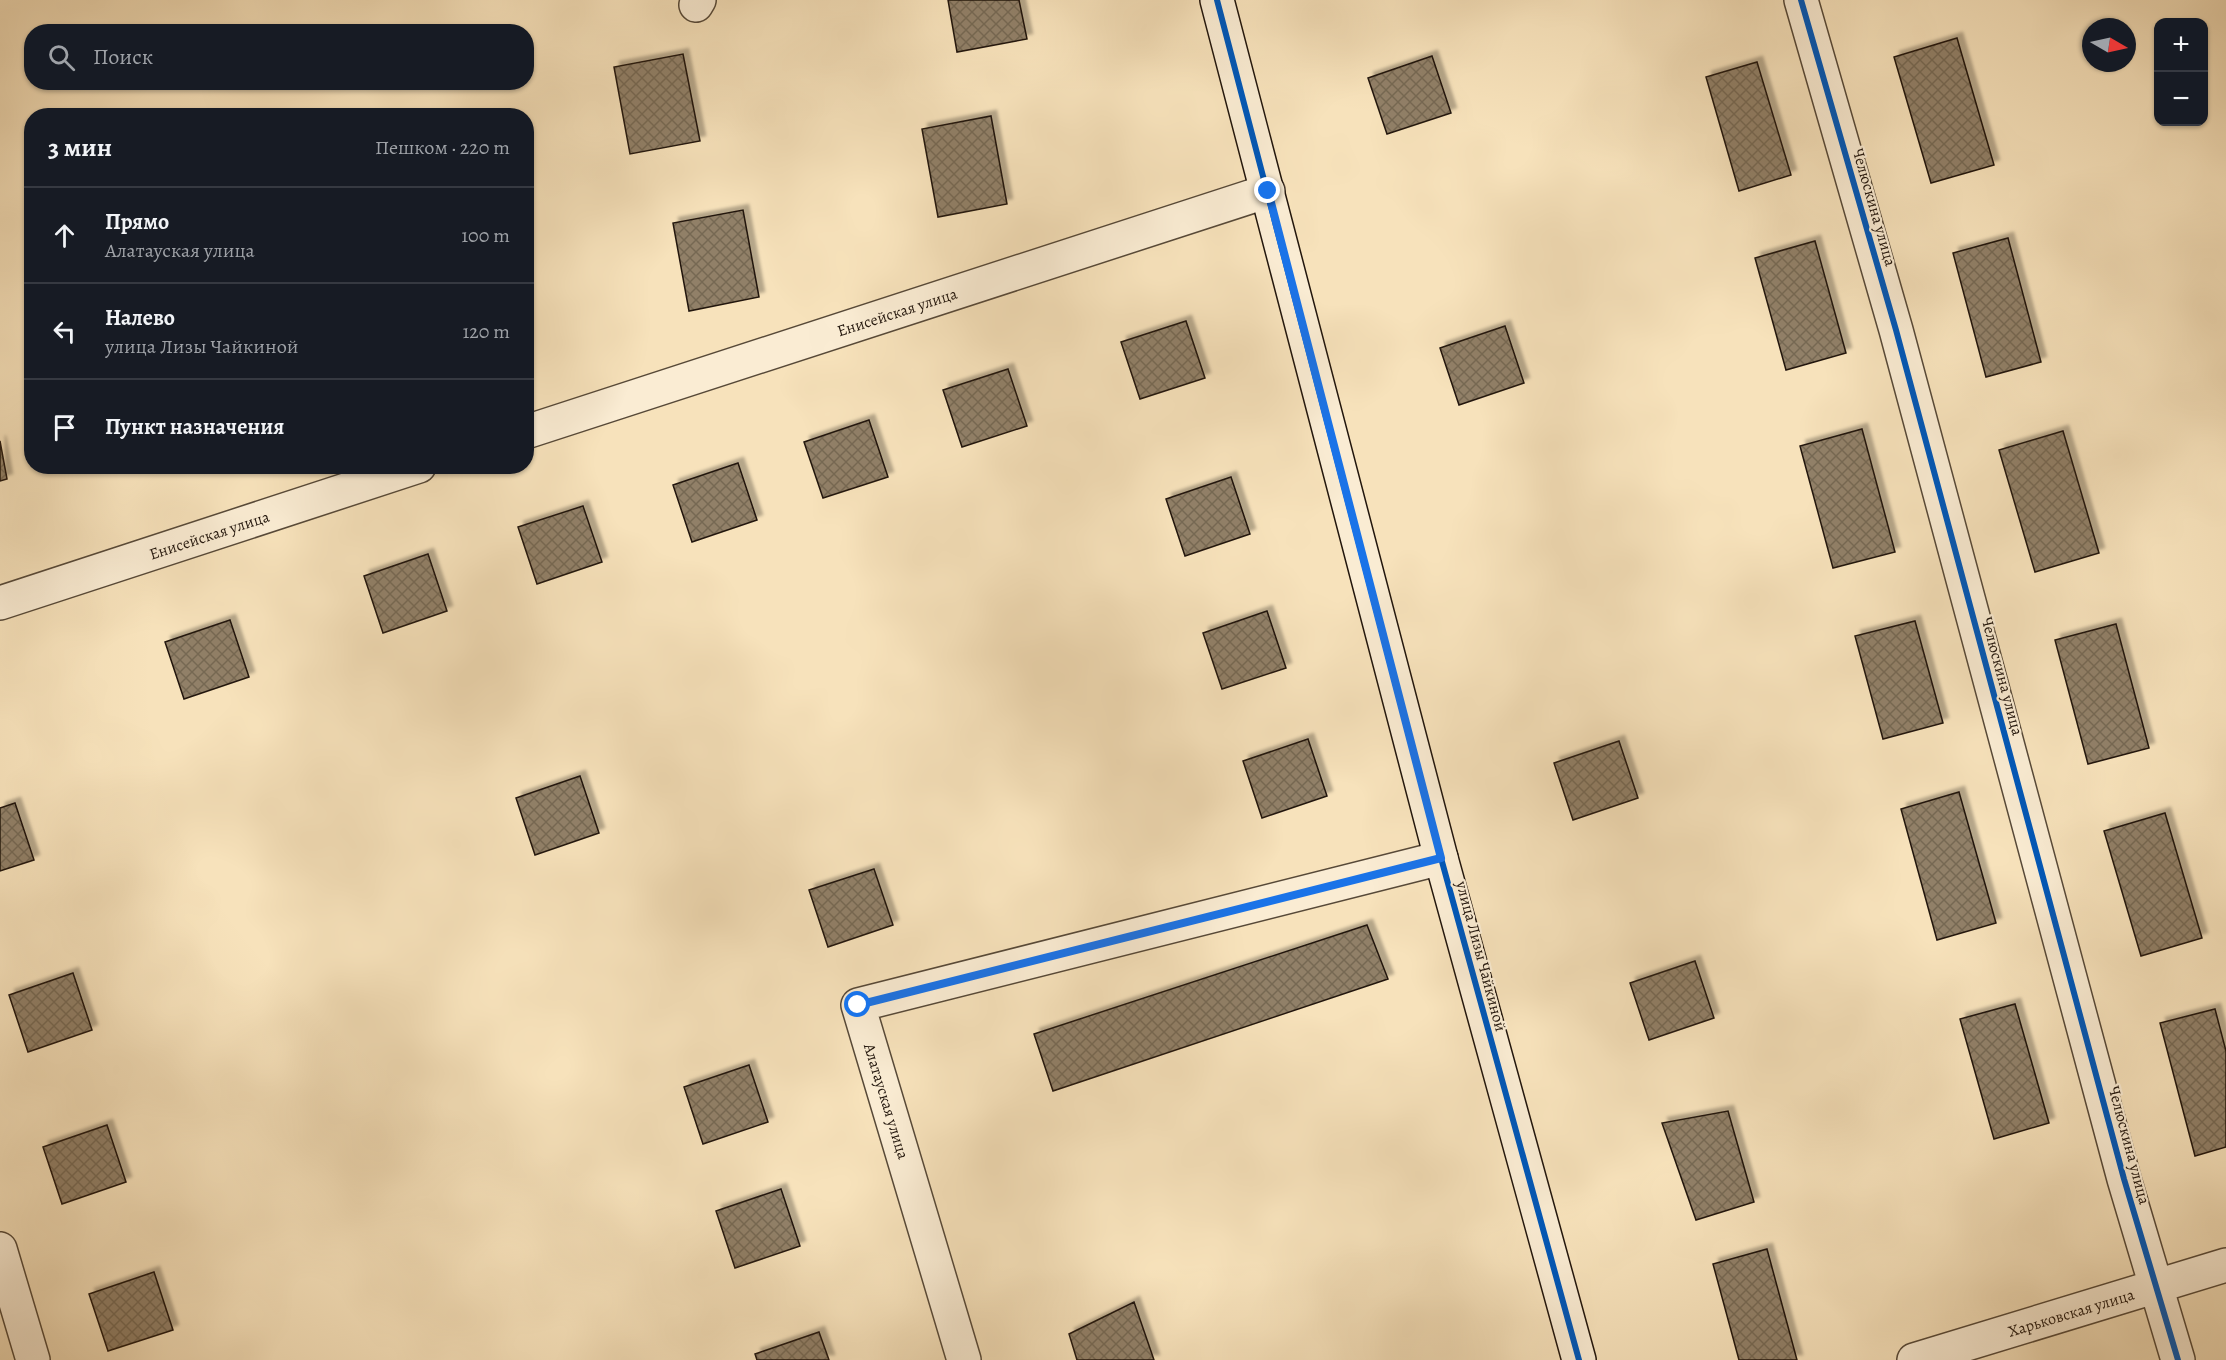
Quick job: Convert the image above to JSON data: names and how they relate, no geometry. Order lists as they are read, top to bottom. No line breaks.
{"streets":{"street":["Челюскина улица","Енисейская улица","улица Лизы Чайкиной","Алатауская улица","Харьковская улица"]},"crossings":[["Челюскина улица","Харьковская улица"],["Енисейская улица","улица Лизы Чайкиной"],["улица Лизы Чайкиной","Алатауская улица"]],"north":"right","page":{"map_buttons":["+","−"],"search":"Поиск","heading":["3 мин","Пешком · 220 m"],"list":[["Прямо","Алатауская улица","100 m"],["Налево","улица Лизы Чайкиной","120 m"],"Пункт назначения"]}}
